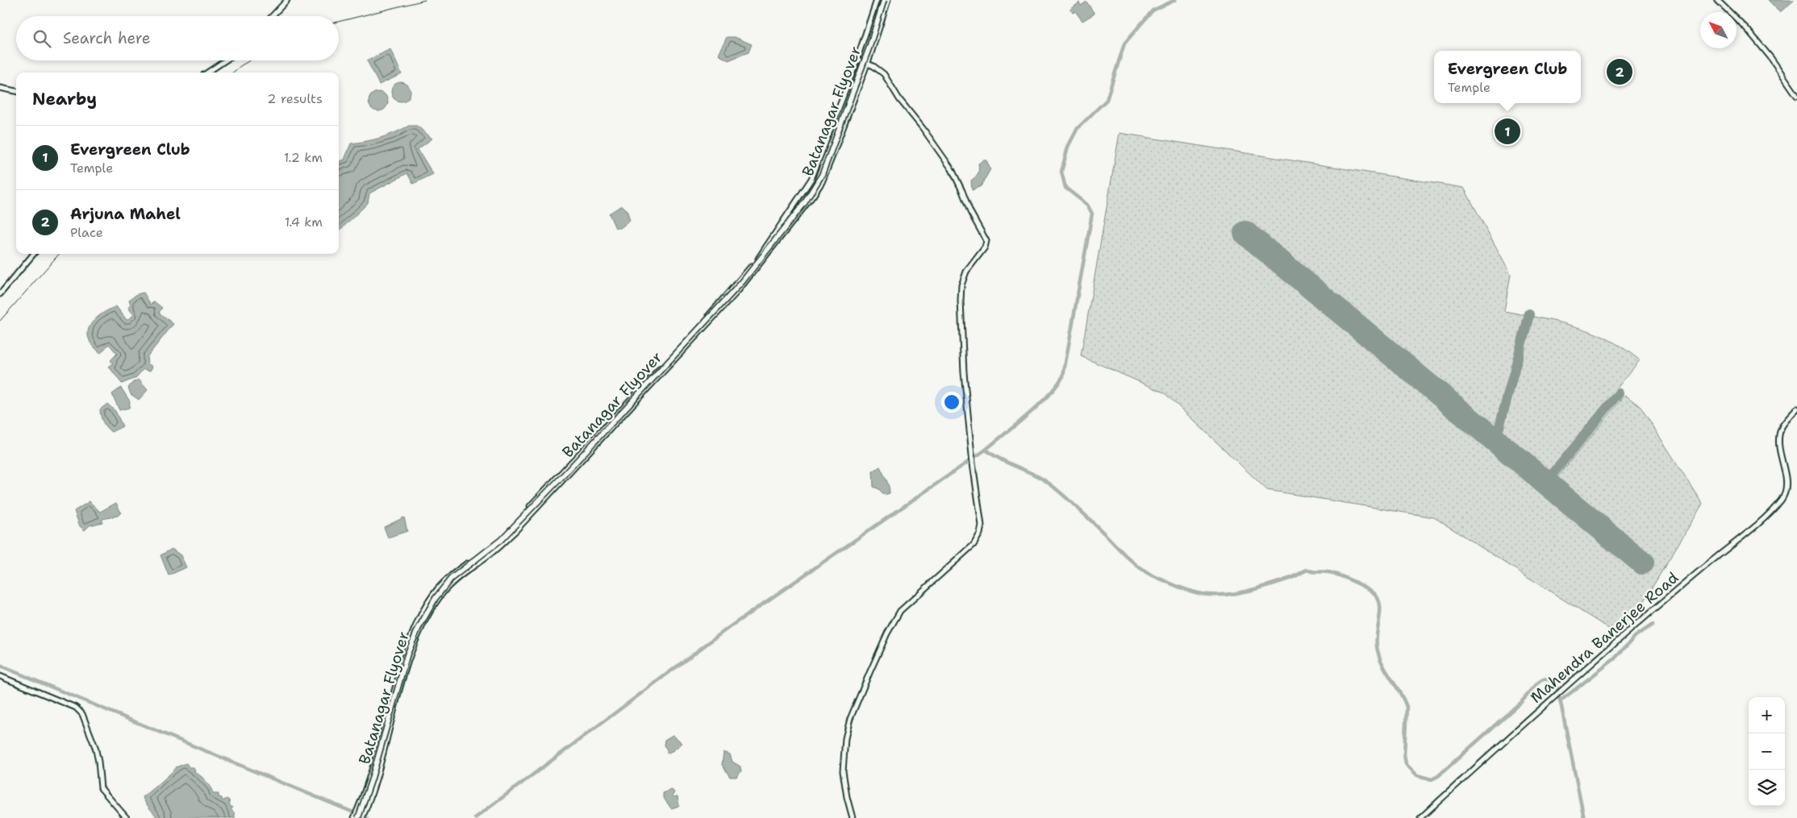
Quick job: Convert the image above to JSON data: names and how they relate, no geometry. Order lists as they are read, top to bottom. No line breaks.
{"streets":{"main road":["Batanagar Flyover"],"street":["Mahendra Banerjee Road"]},"north":"top left","page":{"search":"Search here","popup":["Evergreen Club","Temple"],"pins":["2","1"],"heading":["Nearby","2 results"],"list":[{"mark":"1","name":"Evergreen Club","note":"Temple","value":"1.2 km"},{"mark":"2","name":"Arjuna Mahel","note":"Place","value":"1.4 km"}],"map_buttons":["+","−"]}}
